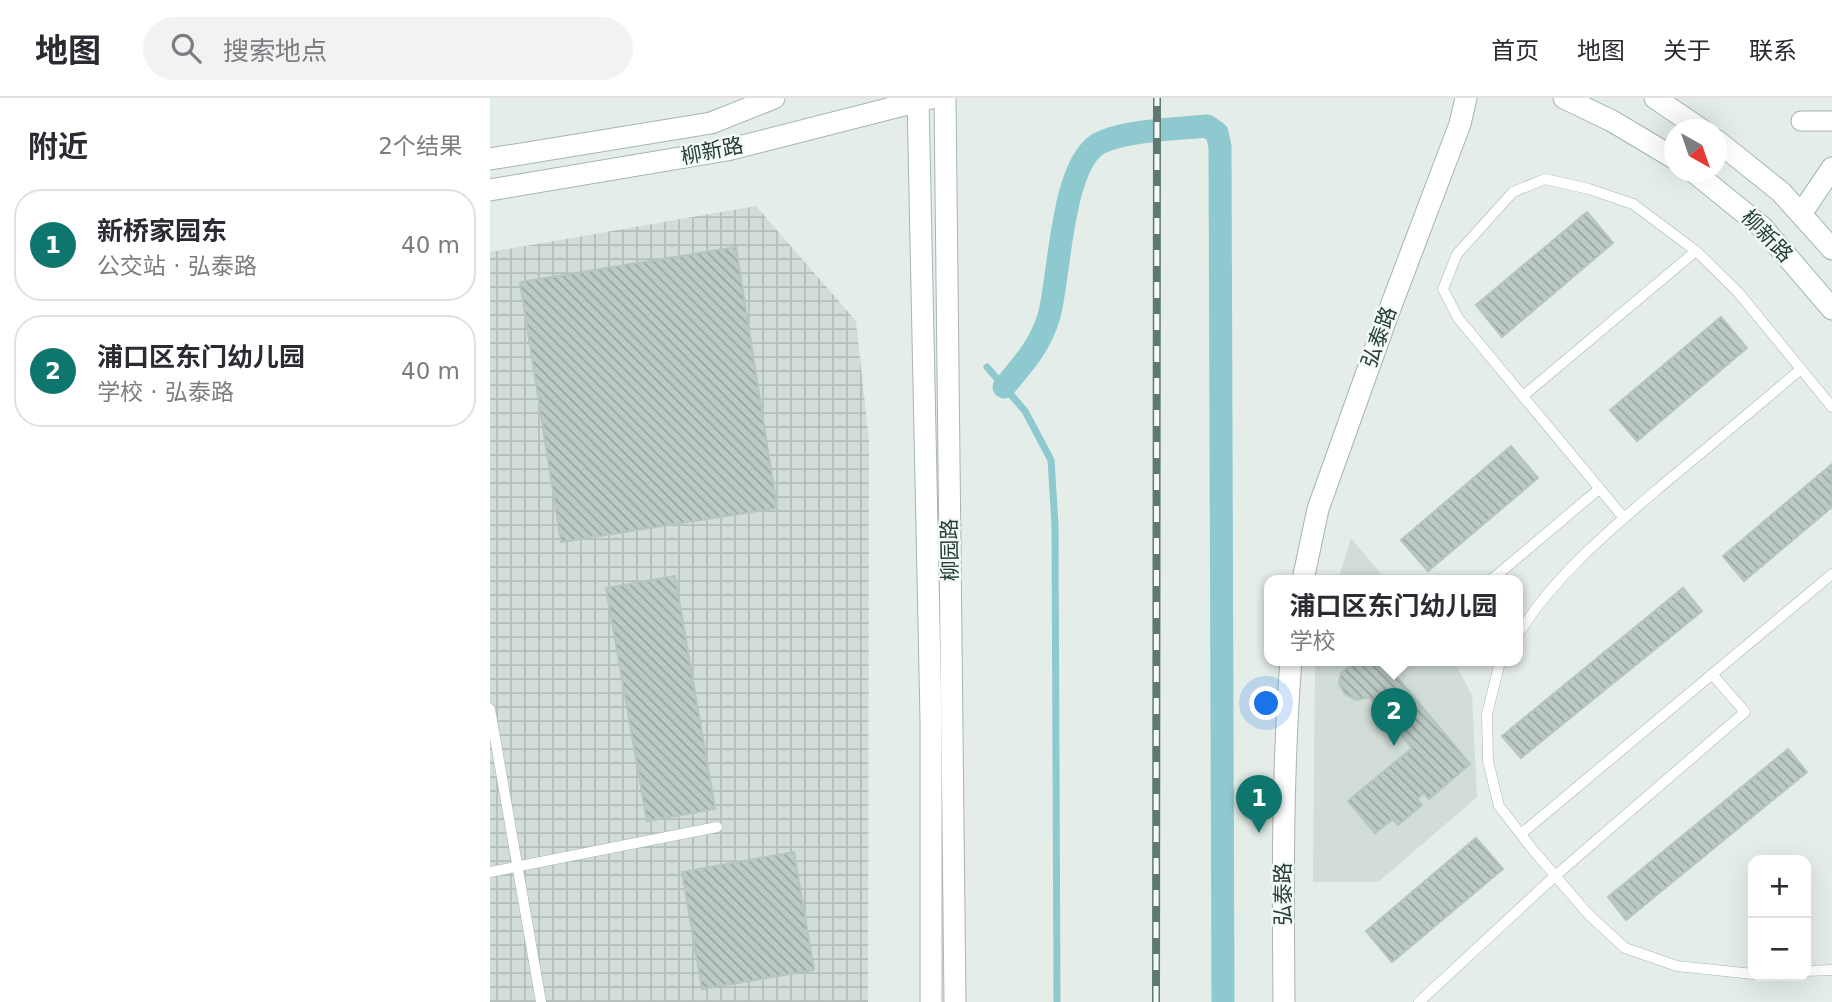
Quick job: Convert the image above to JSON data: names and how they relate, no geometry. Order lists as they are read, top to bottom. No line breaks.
{"streets":{"street":["柳新路","弘泰路","柳园路"]},"crossings":[["柳新路","柳园路"]],"north":"bottom right","page":{"header":"地图","search":"搜索地点","nav":["首页","地图","关于","联系"],"heading":["附近","2个结果"],"list":[{"mark":"1","name":"新桥家园东","note":"公交站 · 弘泰路","value":"40 m"},{"mark":"2","name":"浦口区东门幼儿园","note":"学校 · 弘泰路","value":"40 m"}],"popup":["浦口区东门幼儿园","学校"],"pins":["2","1"],"map_buttons":["+","−"]}}
